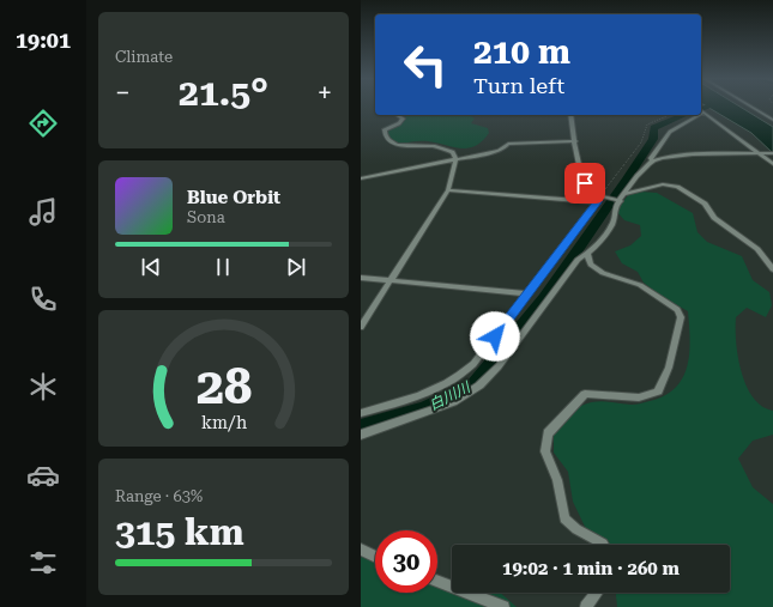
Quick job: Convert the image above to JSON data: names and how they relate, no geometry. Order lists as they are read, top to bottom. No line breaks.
{"water":["白川川"],"page":{"tabs":"19:01","tile":["Climate",["Range · 63%","315 km"]],"turn":["210 m","Turn left"],"heat":["−","21.5°","+"],"song":["Blue Orbit","Sona"],"limit":"30","trip":"19:02 · 1 min · 260 m","gauge":["28","km/h"]}}
